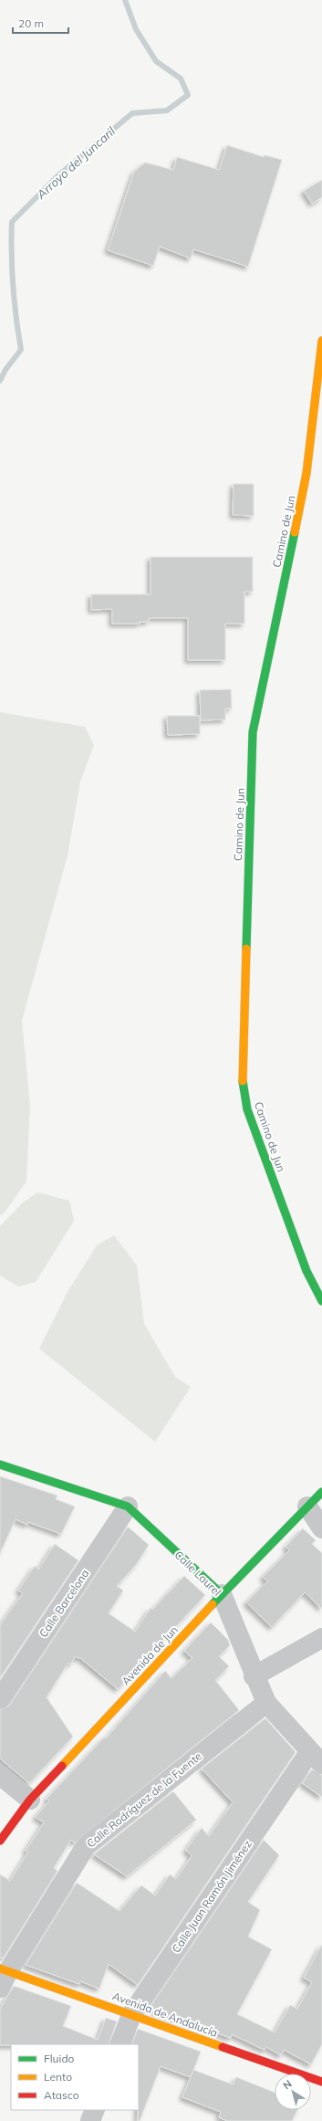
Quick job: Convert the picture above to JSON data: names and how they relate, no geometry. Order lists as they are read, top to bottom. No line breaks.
{"streets":{"street":["Camino de Jun","Calle Laurel","Calle Barcelona","Avenida de Jun","Calle Rodríguez de la Fuente","Calle Juan Ramón Jiménez","Avenida de Andalucía"]},"crossings":[["Calle Laurel","Calle Barcelona"],["Calle Laurel","Avenida de Jun"],["Calle Laurel","Calle Rodríguez de la Fuente"],["Calle Laurel","Calle Juan Ramón Jiménez"],["Calle Rodríguez de la Fuente","Avenida de Andalucía"],["Calle Juan Ramón Jiménez","Avenida de Andalucía"]],"water":["Arroyo del Juncaril"],"legend":["Fluido","Lento","Atasco"],"scale_bar":"20 m","north":"top left"}
